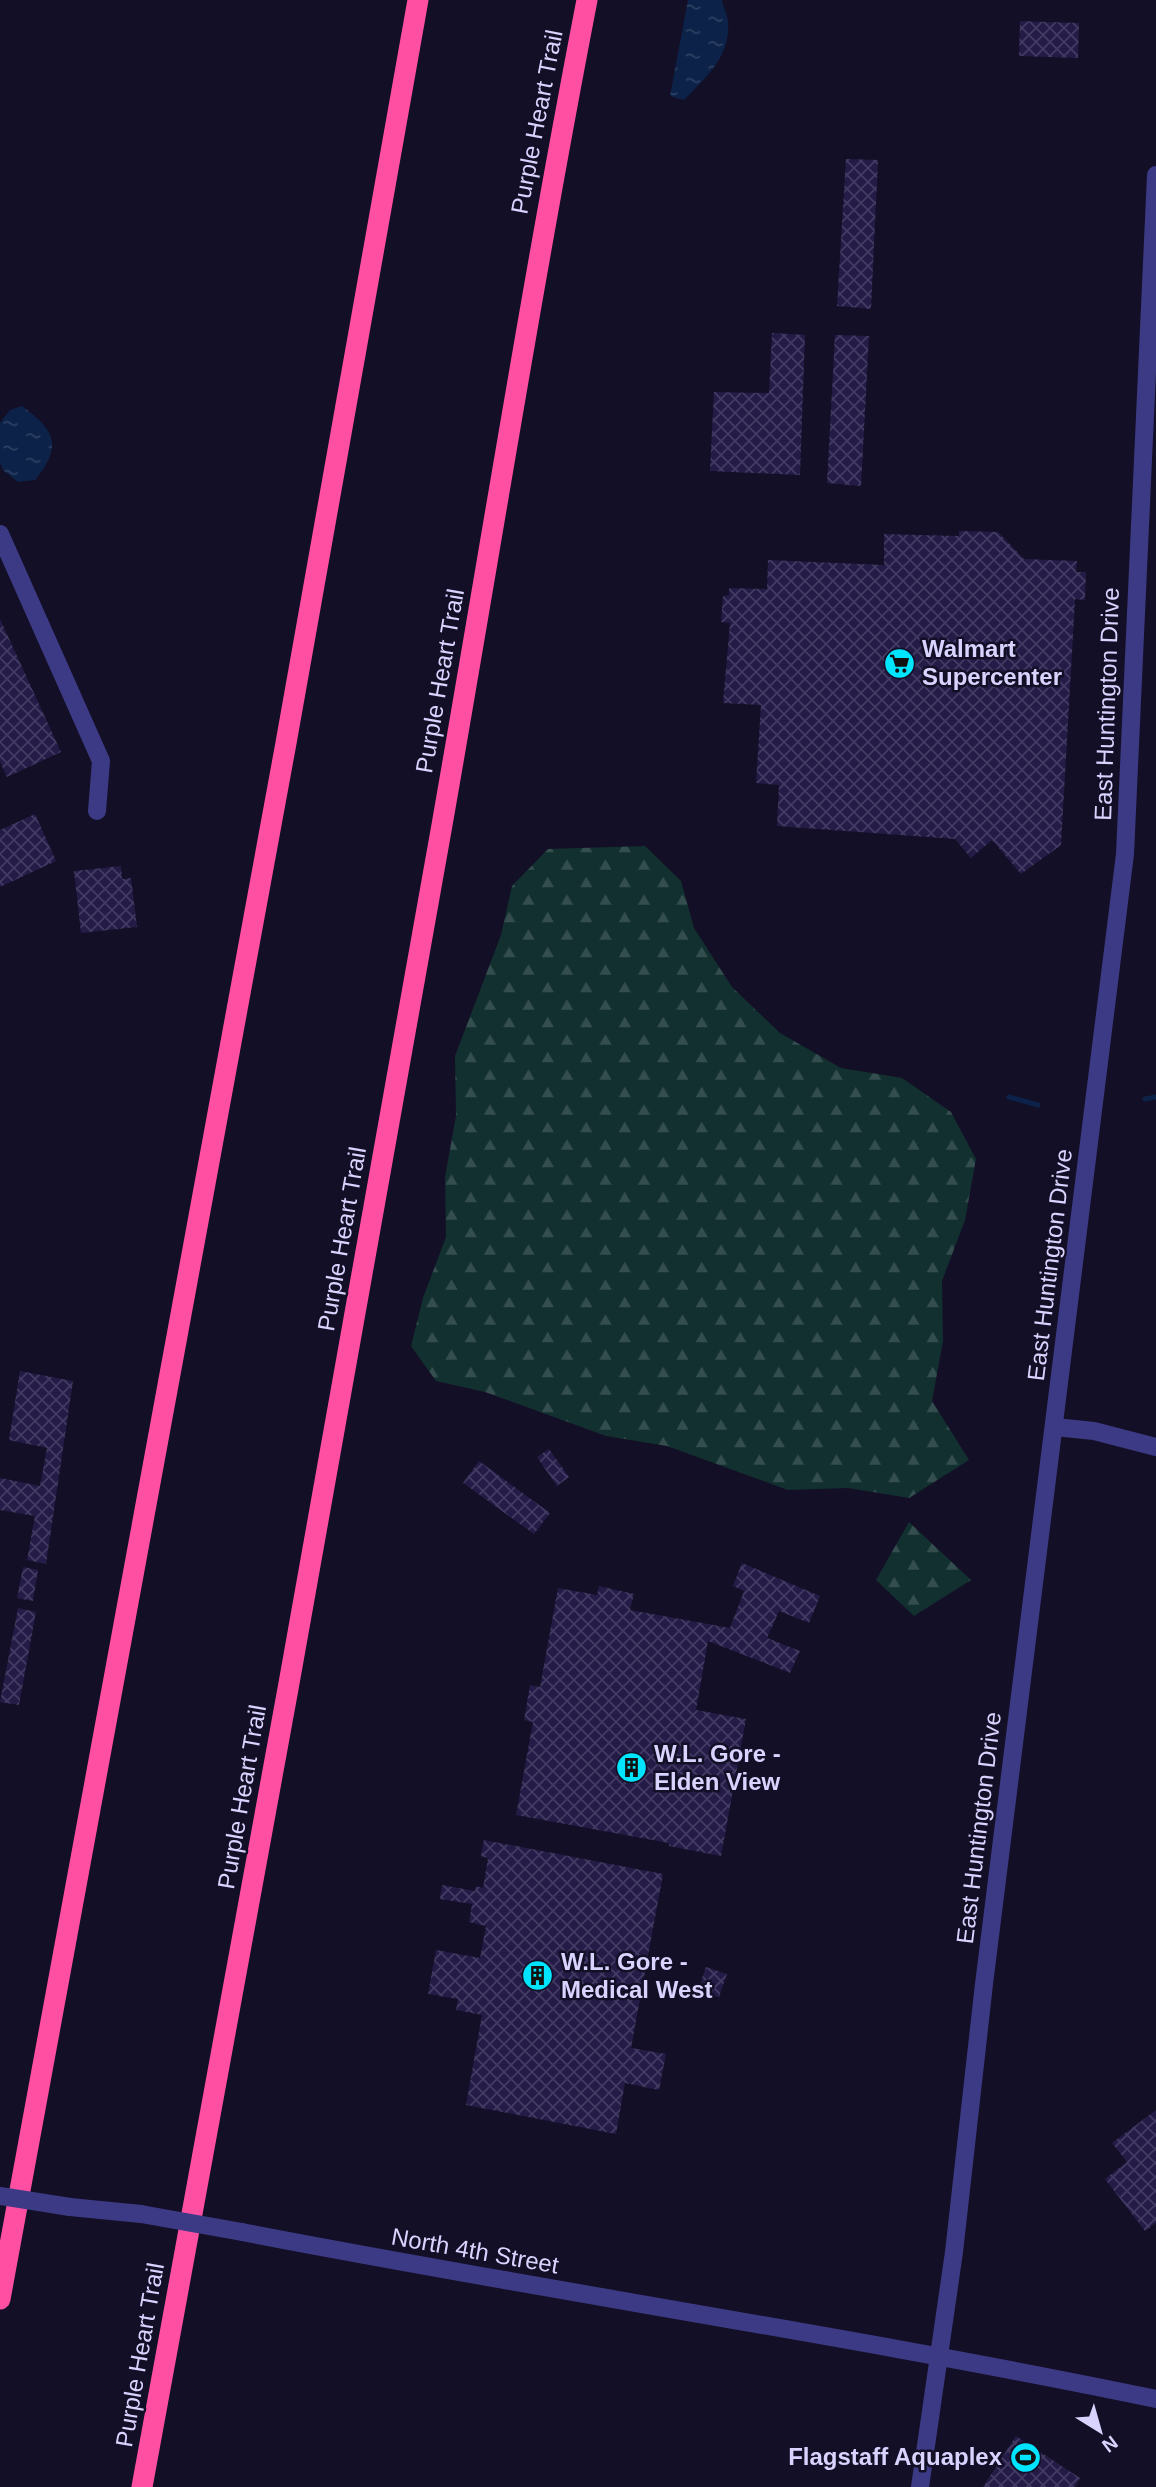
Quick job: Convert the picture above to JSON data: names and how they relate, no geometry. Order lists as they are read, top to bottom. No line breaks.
{"streets":{"highway":["Purple Heart Trail"],"street":["East Huntington Drive","North 4th Street"]},"crossings":[["East Huntington Drive","North 4th Street"]],"places":{"supermarket":["Walmart Supercenter"],"building":["W.L. Gore - Elden View","W.L. Gore - Medical West"],"sports":["Flagstaff Aquaplex"]},"north":"bottom right"}
